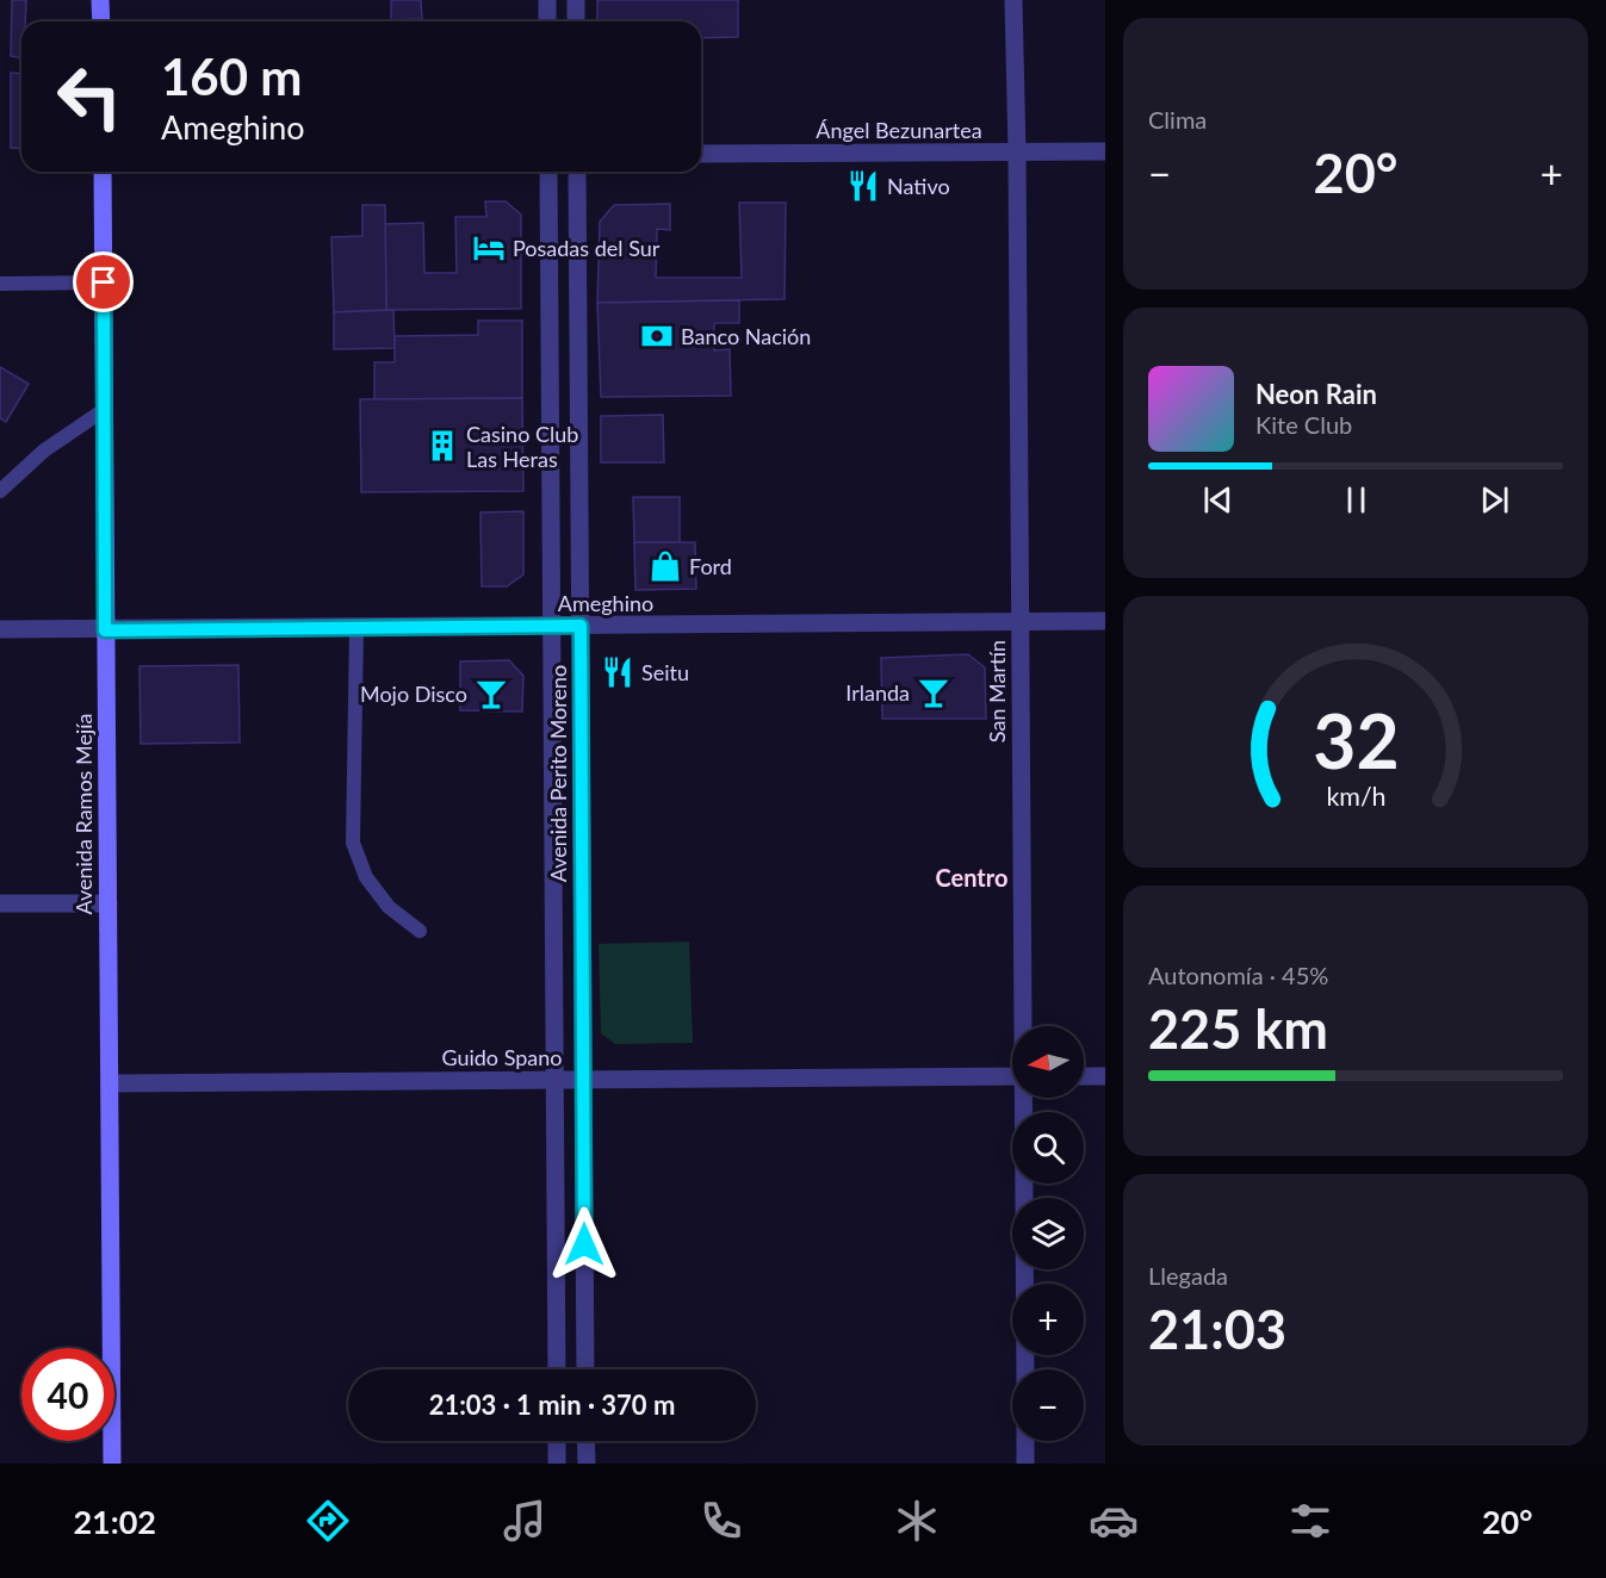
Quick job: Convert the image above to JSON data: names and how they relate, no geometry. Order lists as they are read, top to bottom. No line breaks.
{"streets":{"main road":["Avenida Ramos Mejía"],"street":["Ángel Bezunartea","Ameghino","San Martín","Avenida Perito Moreno","Guido Spano"]},"crossings":[["Ángel Bezunartea","San Martín"],["Ameghino","San Martín"],["Ameghino","Avenida Perito Moreno"],["Ameghino","Avenida Ramos Mejía"],["Avenida Perito Moreno","Guido Spano"],["Avenida Ramos Mejía","Guido Spano"]],"districts":["Centro"],"places":{"restaurant":["Nativo","Seitu"],"hotel":["Posadas del Sur"],"bank":["Banco Nación"],"building":["Casino Club Las Heras"],"shop":["Ford"],"bar":["Irlanda","Mojo Disco"]},"north":"left","page":{"tile":["Clima",["Autonomía · 45%","225 km"],["Llegada","21:03"]],"turn":["160 m","Ameghino"],"heat":["−","20°","+"],"song":["Neon Rain","Kite Club"],"map_buttons":["+","−"],"limit":"40","trip":"21:03 · 1 min · 370 m","tabs":["21:02","20°"],"gauge":["32","km/h"]}}
